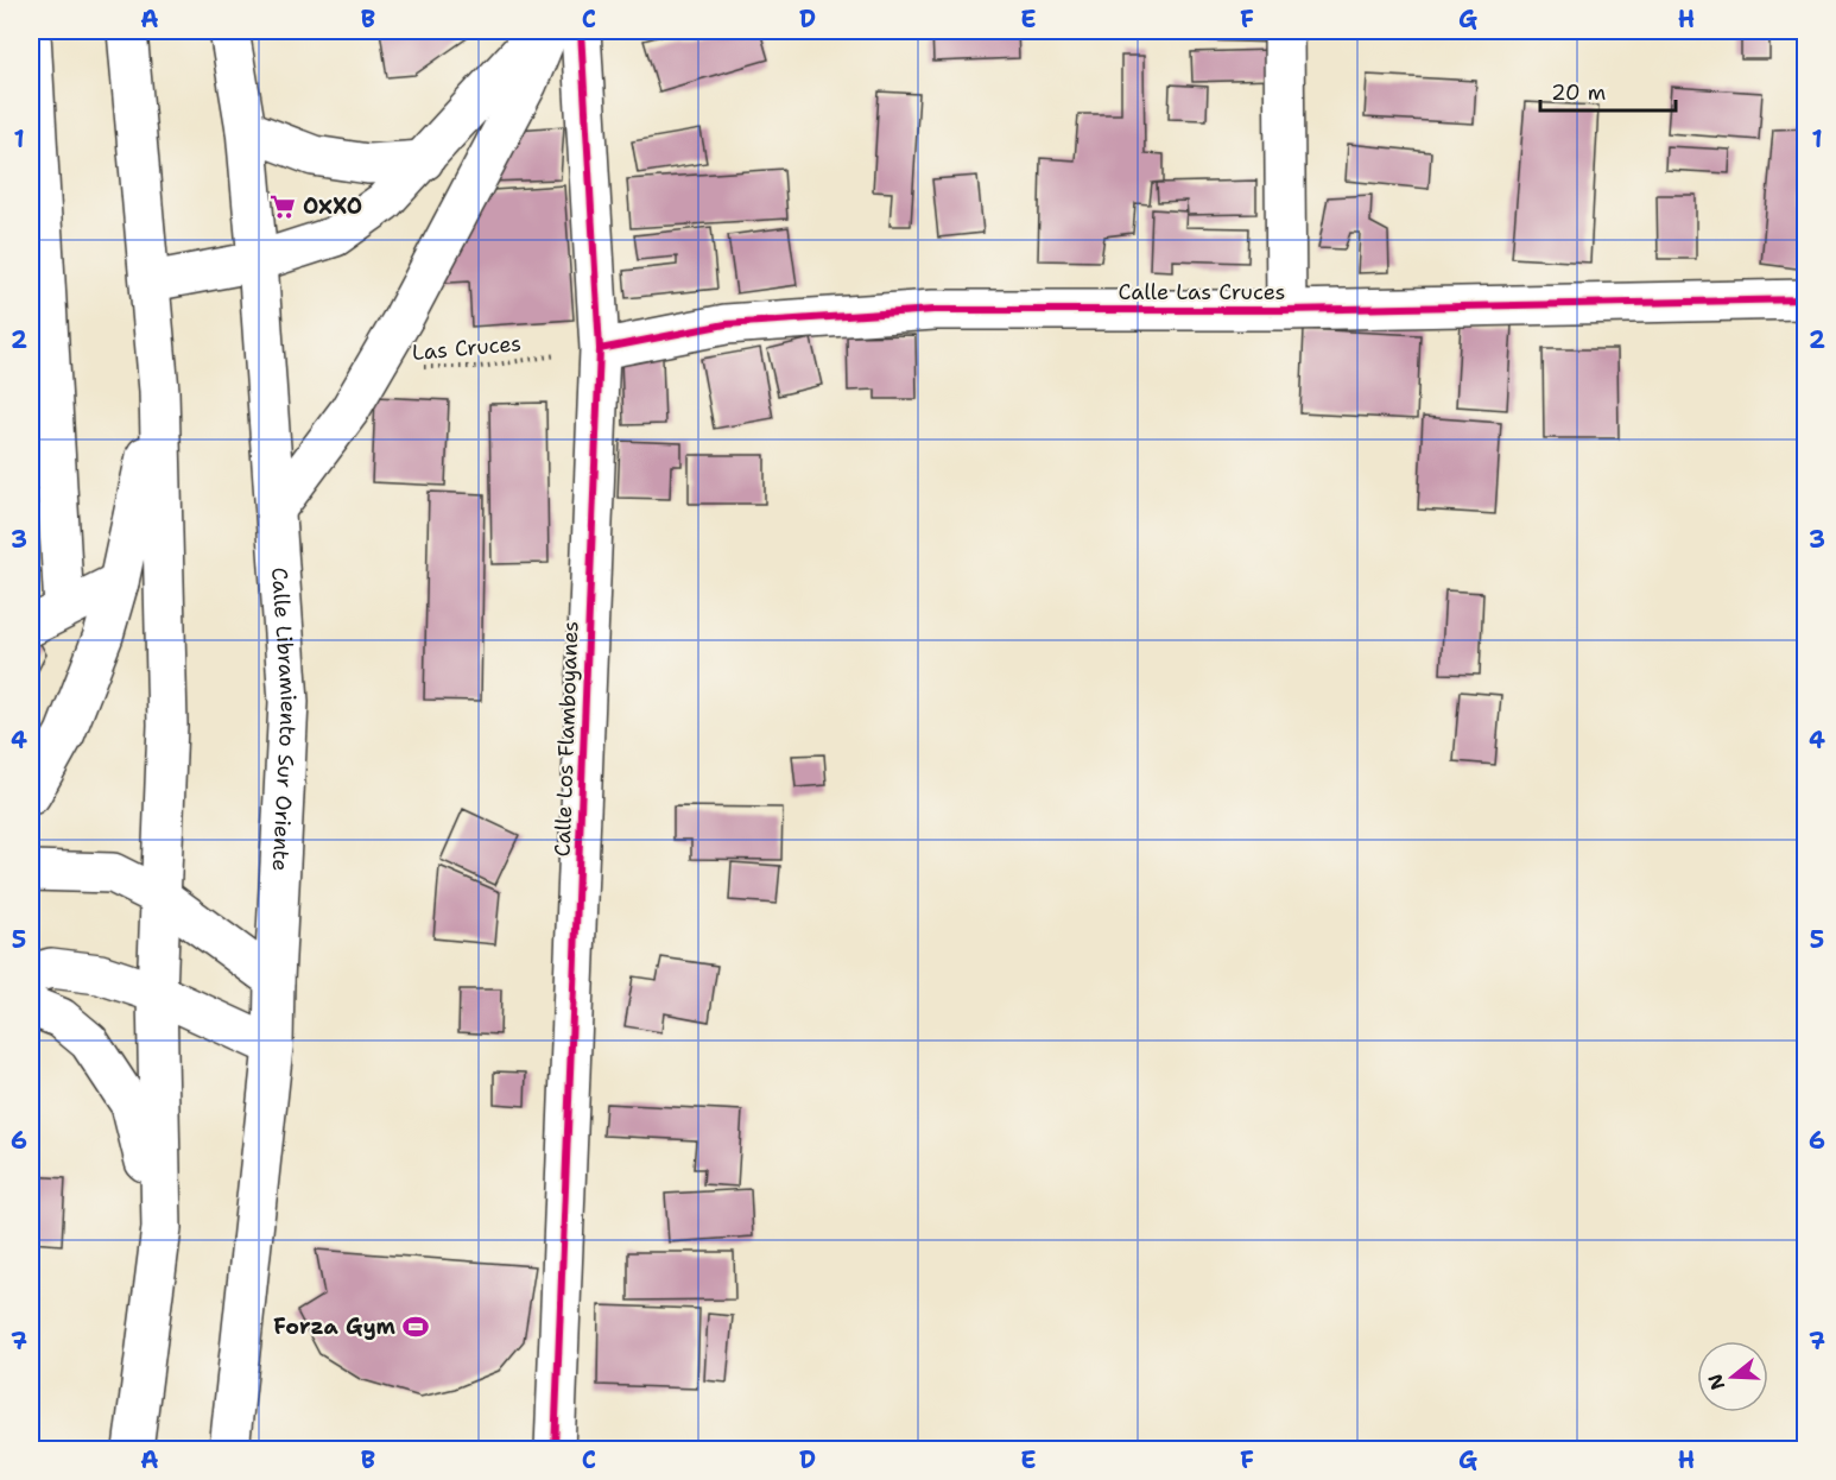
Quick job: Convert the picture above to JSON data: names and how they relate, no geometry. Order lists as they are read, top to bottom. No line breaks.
{"streets":{"street":["Calle Las Cruces","Calle Libramiento Sur Oriente","Calle Los Flamboyanes"],"path":["Las Cruces"]},"crossings":[["Calle Las Cruces","Las Cruces"],["Calle Las Cruces","Calle Los Flamboyanes"],["Las Cruces","Calle Los Flamboyanes"]],"places":{"supermarket":["OXXO"],"sports":["Forza Gym"]},"scale_bar":"20 m","north":"left","grid":{"columns":["A","B","C","D","E","F","G","H"],"rows":["1","2","3","4","5","6","7"]}}
